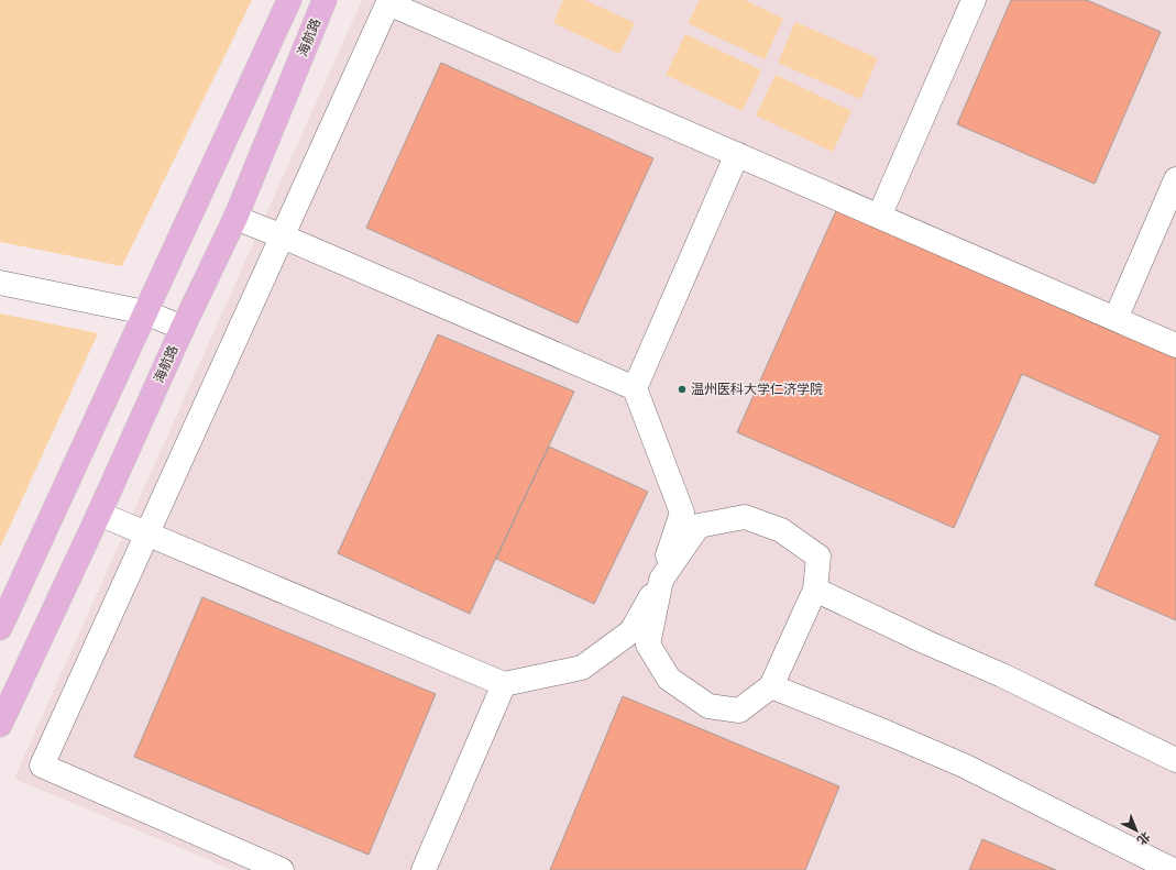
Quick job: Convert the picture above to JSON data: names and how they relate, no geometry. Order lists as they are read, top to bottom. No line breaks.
{"streets":{"main road":["海航路"]},"places":["温州医科大学仁济学院"],"north":"bottom right"}
